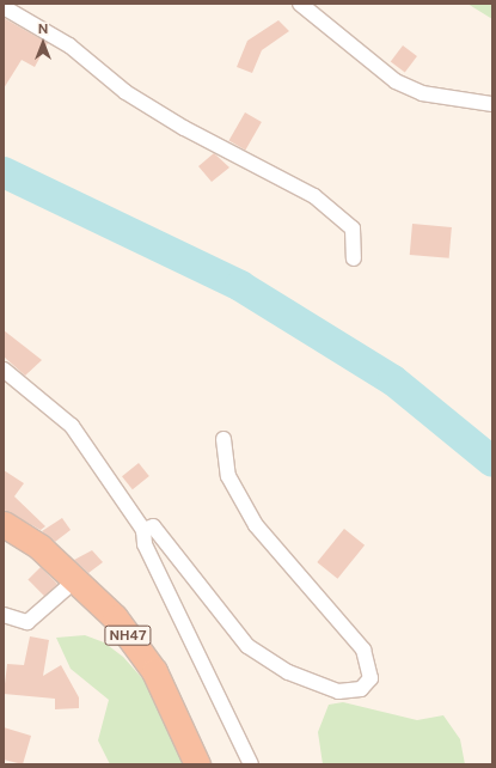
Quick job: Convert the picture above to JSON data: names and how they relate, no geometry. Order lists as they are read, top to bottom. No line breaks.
{"streets":{"highway":["NH47"]},"north":"top"}
